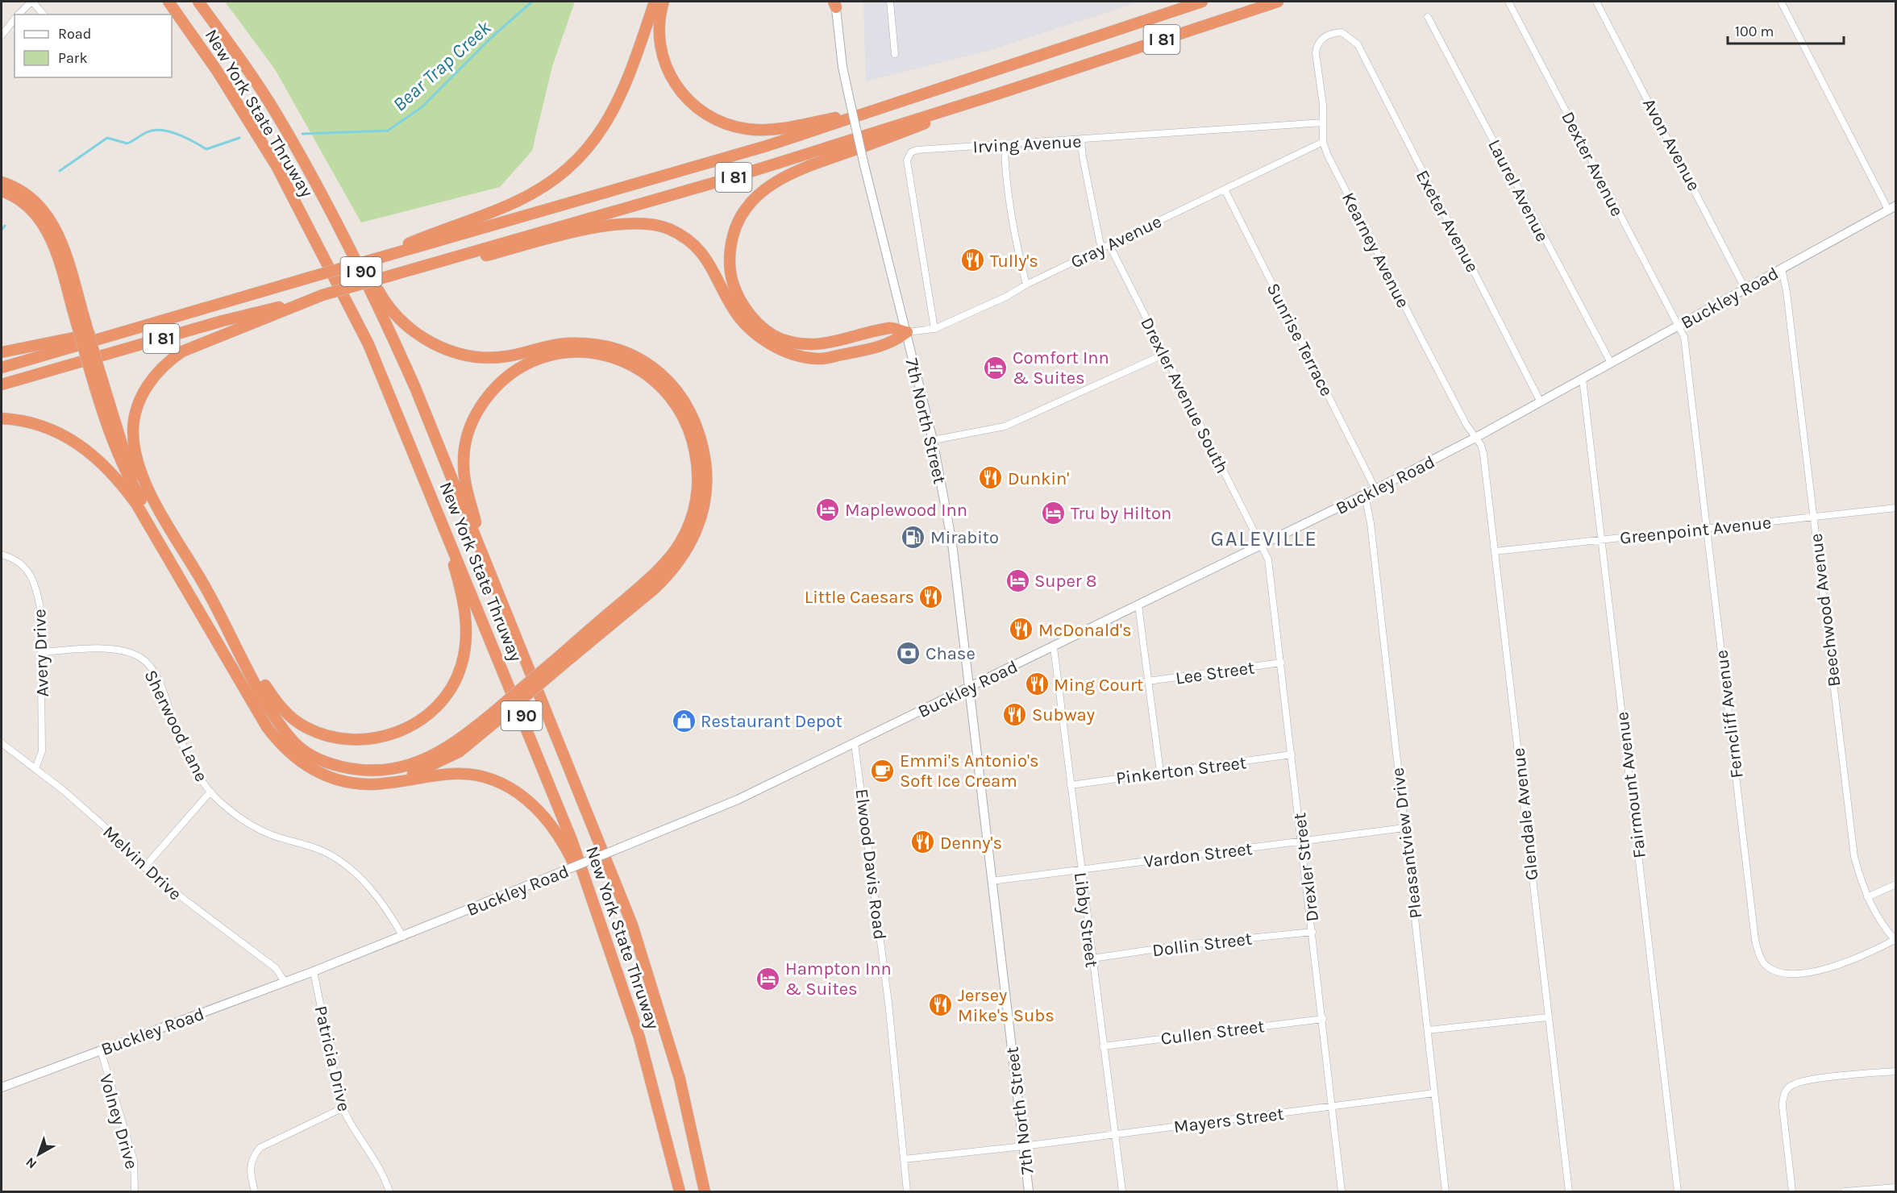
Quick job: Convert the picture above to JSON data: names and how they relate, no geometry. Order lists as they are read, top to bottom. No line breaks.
{"streets":{"highway":["I 81","New York State Thruway","I 90"],"street":["Irving Avenue","Avon Avenue","Dexter Avenue","Laurel Avenue","Exeter Avenue","Gray Avenue","Kearney Avenue","Buckley Road","Sunrise Terrace","Drexler Avenue South","7th North Street","Greenpoint Avenue","Beechwood Avenue","Avery Drive","Lee Street","Ferncliff Avenue","Sherwood Lane","Pinkerton Street","Fairmount Avenue","Glendale Avenue","Pleasantview Drive","Vardon Street","Melvin Drive","Elwood Davis Road","Drexler Street","Libby Street","Dollin Street","Cullen Street","Patricia Drive","Mayers Street","Volney Drive"]},"crossings":[["Irving Avenue","Gray Avenue"],["Irving Avenue","Kearney Avenue"],["Avon Avenue","Buckley Road"],["Dexter Avenue","Buckley Road"],["Dexter Avenue","Ferncliff Avenue"],["Laurel Avenue","Buckley Road"],["Exeter Avenue","Kearney Avenue"],["Exeter Avenue","Buckley Road"],["Gray Avenue","Kearney Avenue"],["Gray Avenue","Sunrise Terrace"],["Gray Avenue","Drexler Avenue South"],["Gray Avenue","7th North Street"],["Kearney Avenue","Buckley Road"],["Kearney Avenue","Glendale Avenue"],["Buckley Road","Sunrise Terrace"],["Buckley Road","Drexler Avenue South"],["Buckley Road","7th North Street"],["Buckley Road","Beechwood Avenue"],["Buckley Road","Ferncliff Avenue"],["Buckley Road","Sherwood Lane"],["Buckley Road","Fairmount Avenue"],["Buckley Road","Glendale Avenue"],["Buckley Road","Pleasantview Drive"],["Buckley Road","Melvin Drive"],["Buckley Road","Elwood Davis Road"],["Buckley Road","Drexler Street"],["Buckley Road","Libby Street"],["Buckley Road","Patricia Drive"],["Buckley Road","Volney Drive"],["Drexler Avenue South","Drexler Street"],["7th North Street","Vardon Street"],["7th North Street","Mayers Street"],["Greenpoint Avenue","Beechwood Avenue"],["Greenpoint Avenue","Ferncliff Avenue"],["Greenpoint Avenue","Fairmount Avenue"],["Greenpoint Avenue","Glendale Avenue"],["Beechwood Avenue","Ferncliff Avenue"],["Avery Drive","Sherwood Lane"],["Avery Drive","Melvin Drive"],["Lee Street","Drexler Street"],["Pinkerton Street","Drexler Street"],["Pinkerton Street","Libby Street"],["Pleasantview Drive","Vardon Street"],["Pleasantview Drive","Mayers Street"],["Vardon Street","Drexler Street"],["Vardon Street","Libby Street"],["Drexler Street","Dollin Street"],["Drexler Street","Cullen Street"],["Drexler Street","Mayers Street"],["Libby Street","Dollin Street"],["Libby Street","Cullen Street"],["Libby Street","Mayers Street"]],"districts":["GALEVILLE"],"water":["Bear Trap Creek"],"places":{"restaurant":["Tully's","Dunkin'","Little Caesars","McDonald's","Ming Court","Subway","Denny's","Jersey Mike's Subs"],"hotel":["Comfort Inn & Suites","Maplewood Inn","Tru by Hilton","Super 8","Hampton Inn & Suites"],"fuel station":["Mirabito"],"bank":["Chase"],"shop":["Restaurant Depot"],"cafe":["Emmi's Antonio's Soft Ice Cream"]},"legend":["Road","Park"],"scale_bar":"100 m","north":"bottom left"}
